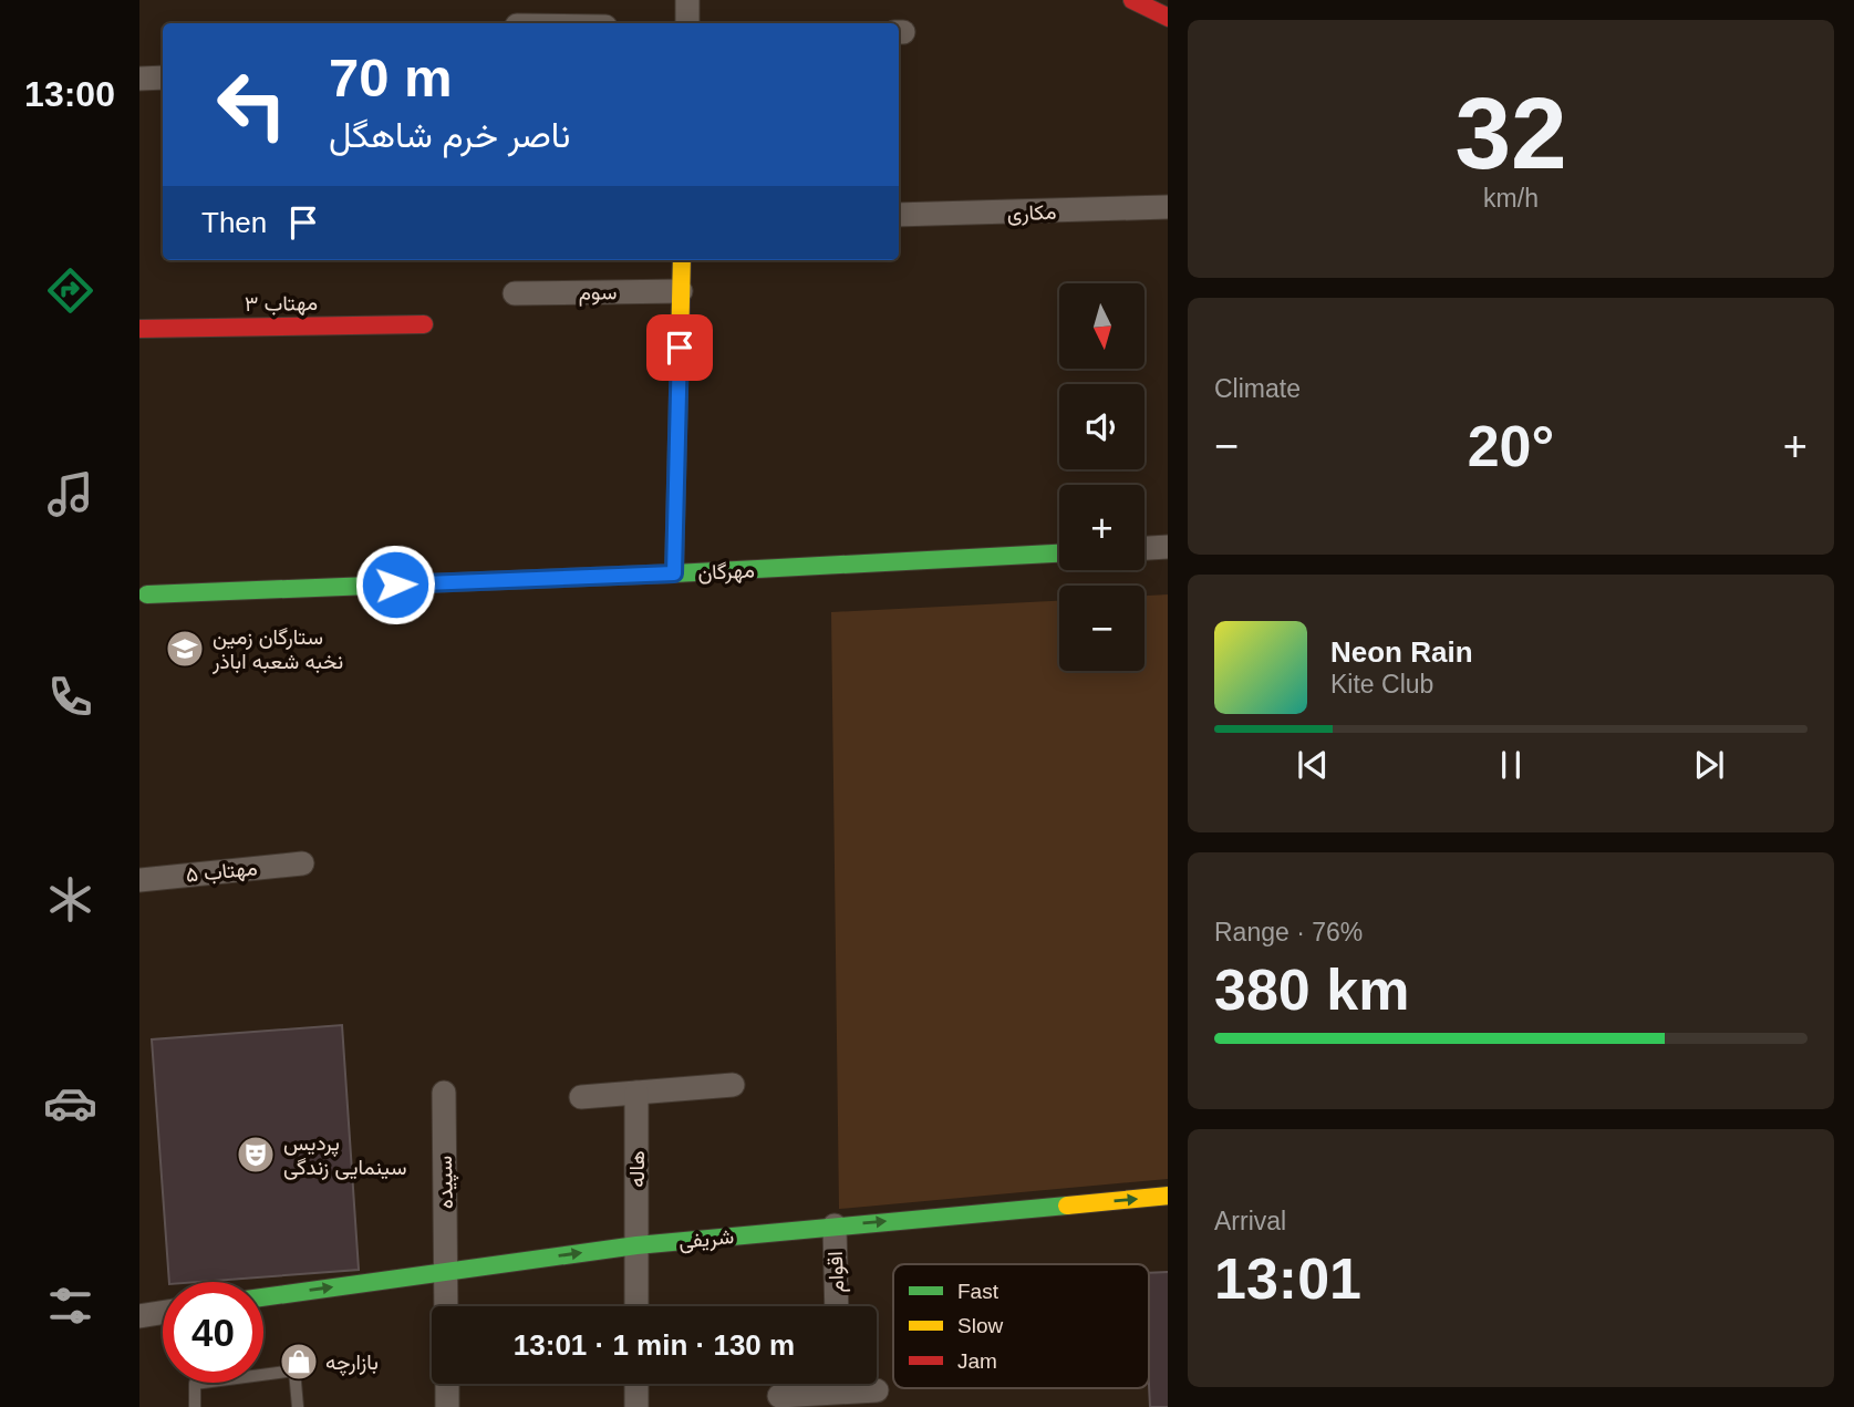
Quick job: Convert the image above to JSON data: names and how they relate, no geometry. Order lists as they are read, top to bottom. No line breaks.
{"streets":{"street":["مکاری","سوم","مهتاب ۳","مهرگان","مهتاب ۵","هاله","سپیده","شریفی","اقوام"]},"crossings":[["هاله","شریفی"],["سپیده","شریفی"],["شریفی","اقوام"]],"one_way":["شریفی"],"places":{"school or university":["ستارگان زمین نخبه شعبه اباذر"],"theatre":["پردیس سینمایی زندگی"],"shop":["بازارچه"]},"legend":["Fast","Slow","Jam"],"north":"bottom","page":{"tabs":"13:00","tile":[["32","km/h"],"Climate",["Range · 76%","380 km"],["Arrival","13:01"]],"turn":["70 m","ناصر خرم شاهگل"],"then":"Then","map_buttons":["+","−"],"heat":["−","20°","+"],"song":["Neon Rain","Kite Club"],"limit":"40","trip":"13:01 · 1 min · 130 m"}}
